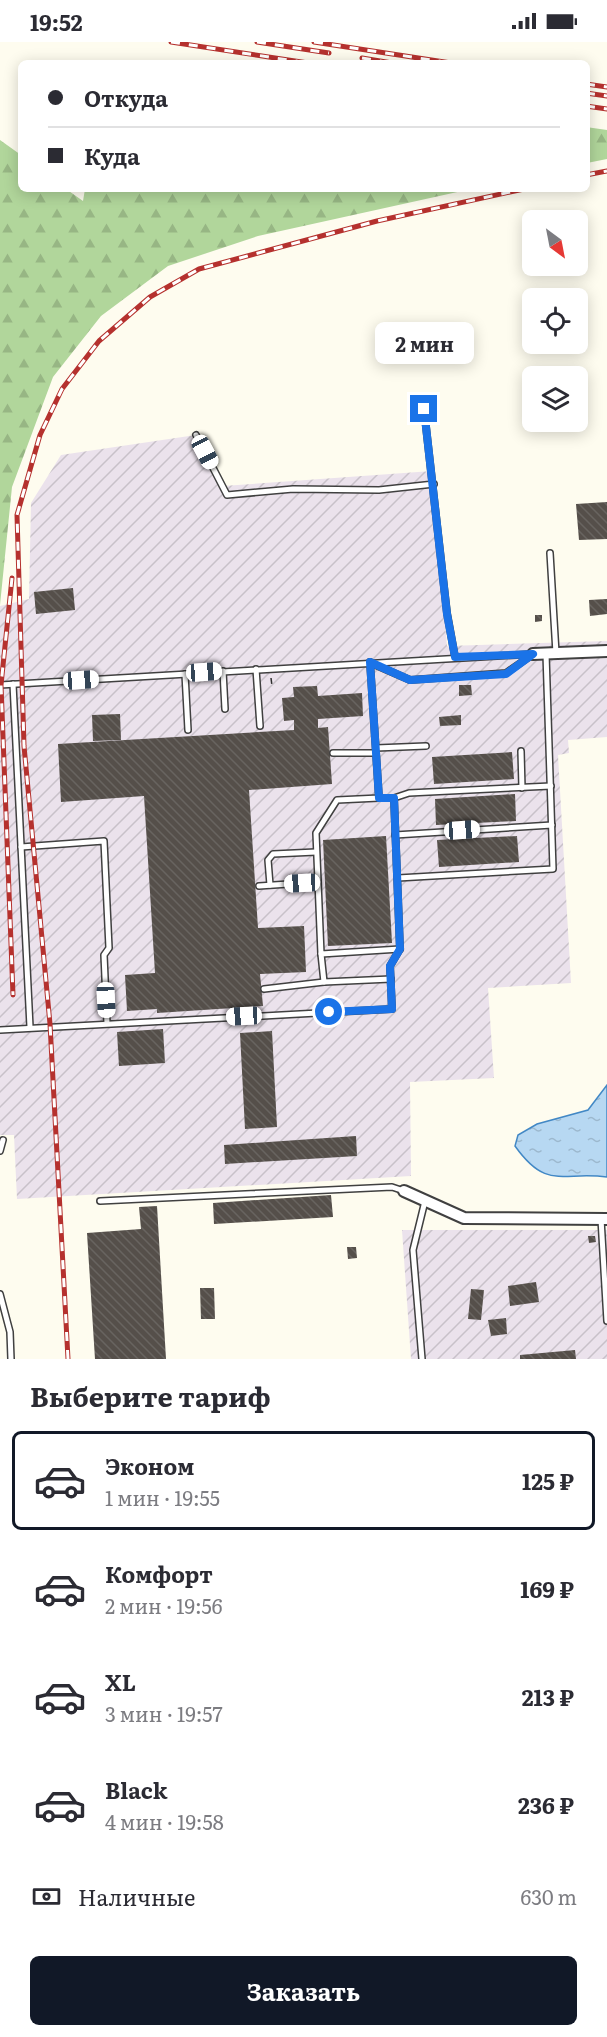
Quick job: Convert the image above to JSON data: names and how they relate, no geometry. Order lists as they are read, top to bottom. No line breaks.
{"north":"bottom right","page":{"status":"19:52","banner":["Откуда","Куда"],"bubble":"2 мин","heading":"Выберите тариф","list":[{"name":"Эконом","note":"1 мин · 19:55","value":"125 ₽"},{"name":"Комфорт","note":"2 мин · 19:56","value":"169 ₽"},{"name":"XL","note":"3 мин · 19:57","value":"213 ₽"},{"name":"Black","note":"4 мин · 19:58","value":"236 ₽"}],"pay":["Наличные","630 m"],"buttons":"Заказать"}}
